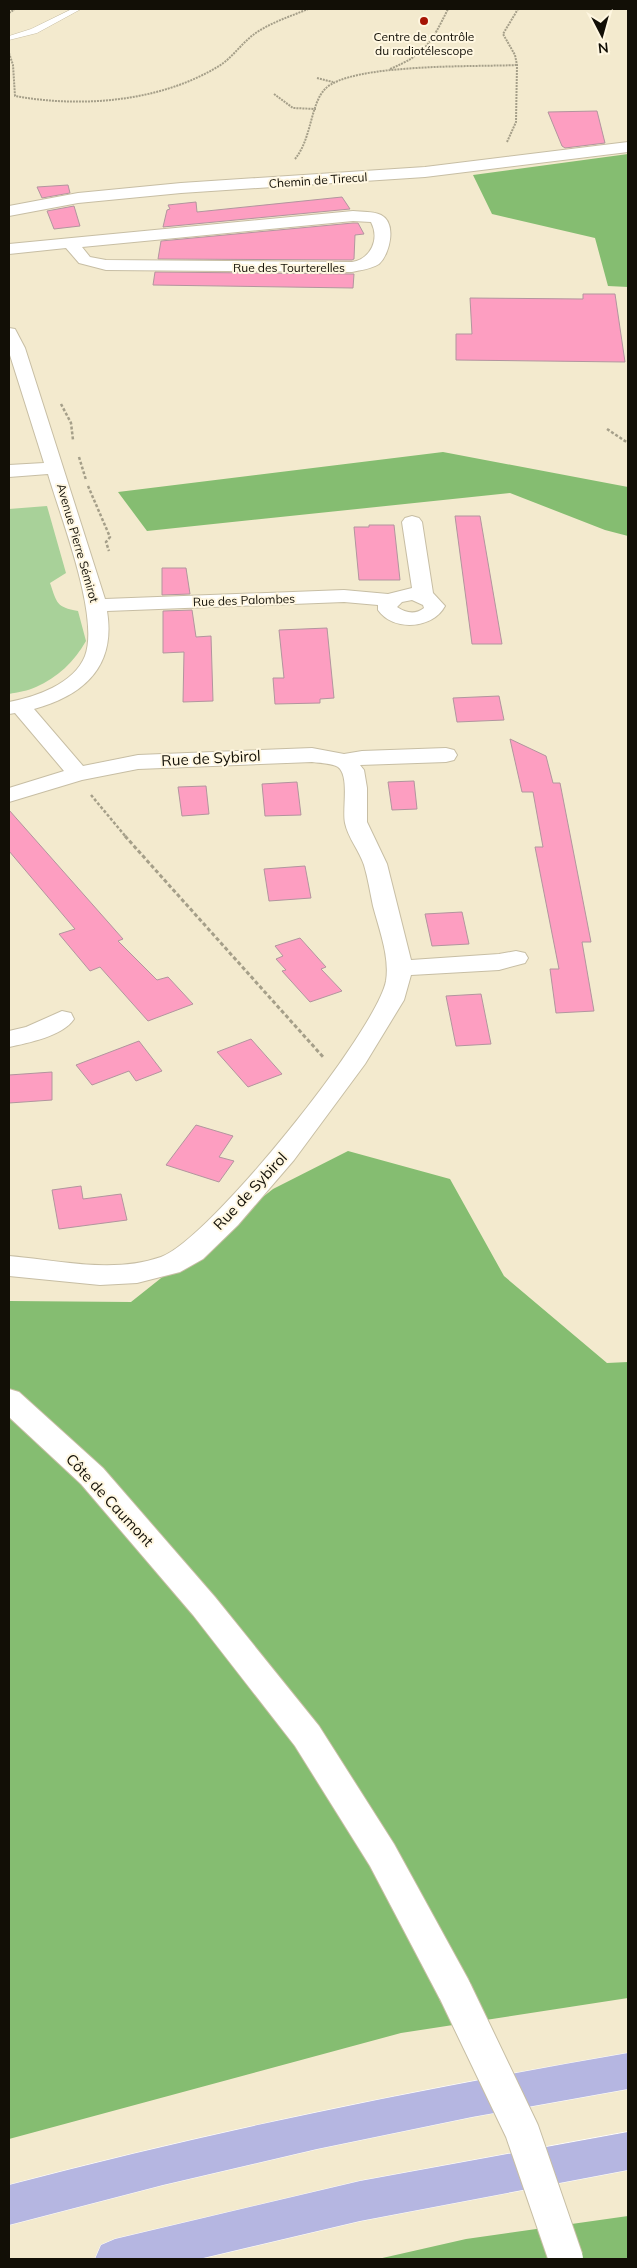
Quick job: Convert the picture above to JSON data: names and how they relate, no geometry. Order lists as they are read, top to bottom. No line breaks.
{"streets":{"street":["Chemin de Tirecul","Rue des Tourterelles","Avenue Pierre Sémirot","Rue des Palombes","Rue de Sybirol","Côte de Caumont"]},"crossings":[["Avenue Pierre Sémirot","Rue des Palombes"]],"places":["Centre de contrôle du radiotélescope"],"north":"bottom"}
